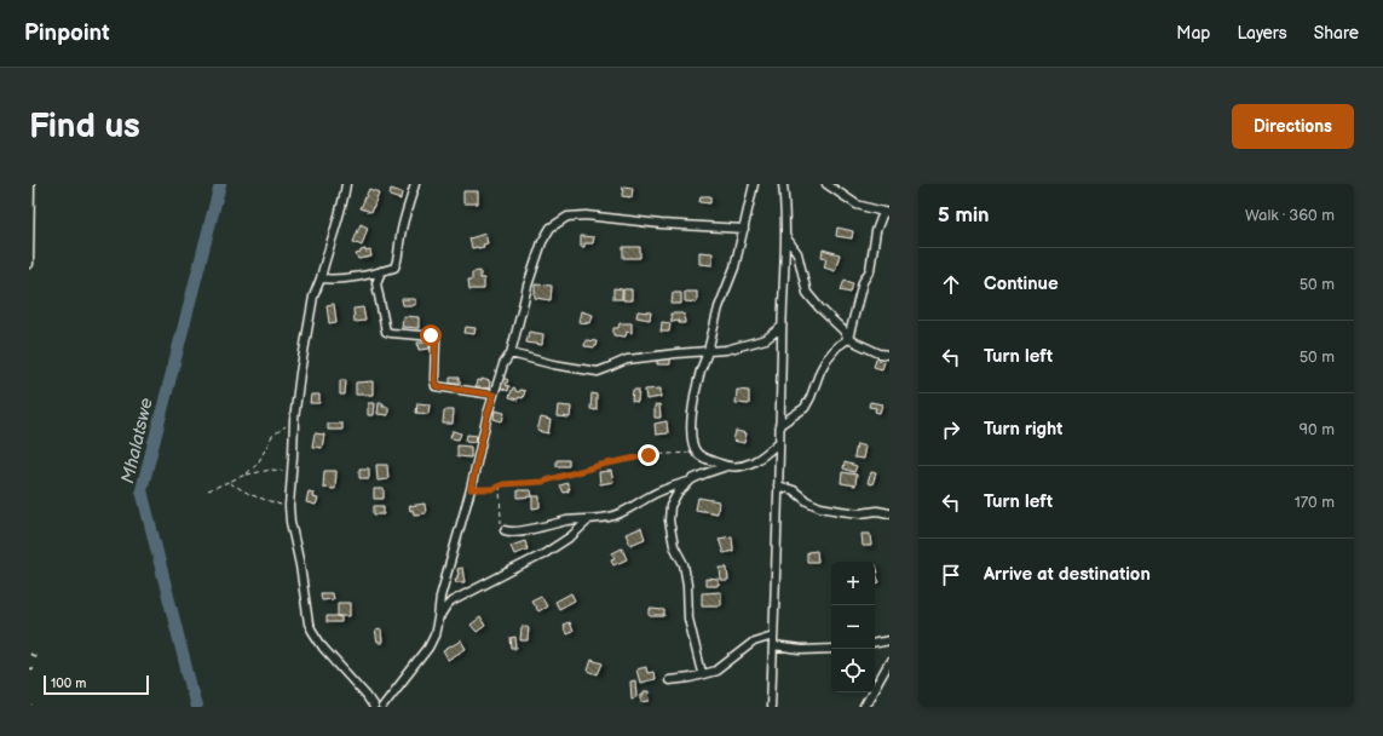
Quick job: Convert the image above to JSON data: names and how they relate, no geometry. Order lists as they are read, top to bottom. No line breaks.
{"water":["Mhalatswe"],"scale_bar":"100 m","page":{"header":"Pinpoint","nav":["Map","Layers","Share"],"buttons":"Directions","title":"Find us","heading":["5 min","Walk · 360 m"],"list":[["Continue","50 m"],["Turn left","50 m"],["Turn right","90 m"],["Turn left","170 m"],"Arrive at destination"],"map_buttons":["+","−"],"scale":"100 m"}}
